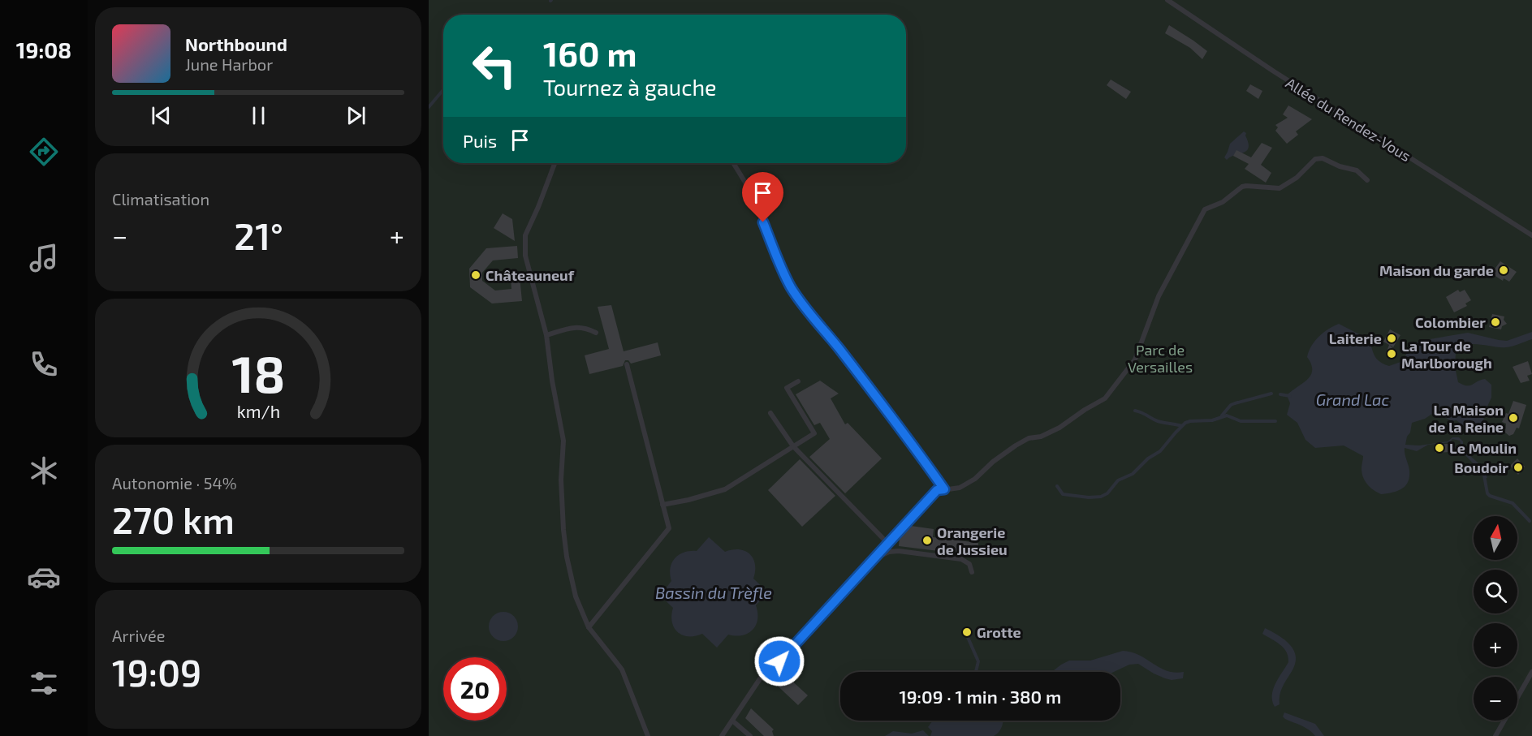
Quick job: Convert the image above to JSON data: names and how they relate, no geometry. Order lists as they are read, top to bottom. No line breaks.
{"streets":{"lane":["Allée du Rendez-Vous"]},"water":["Grand Lac","Bassin du Trèfle"],"parks":["Parc de Versailles"],"places":["Maison du garde","Châteauneuf","Colombier","Laiterie","La Tour de Marlborough","La Maison de la Reine","Le Moulin","Boudoir","Orangerie de Jussieu","Grotte"],"north":"top","page":{"tabs":"19:08","turn":["160 m","Tournez à gauche"],"song":["Northbound","June Harbor"],"then":"Puis","tile":["Climatisation",["Autonomie · 54%","270 km"],["Arrivée","19:09"]],"heat":["−","21°","+"],"map_buttons":["+","−"],"limit":"20","trip":"19:09 · 1 min · 380 m","gauge":["18","km/h"]}}
